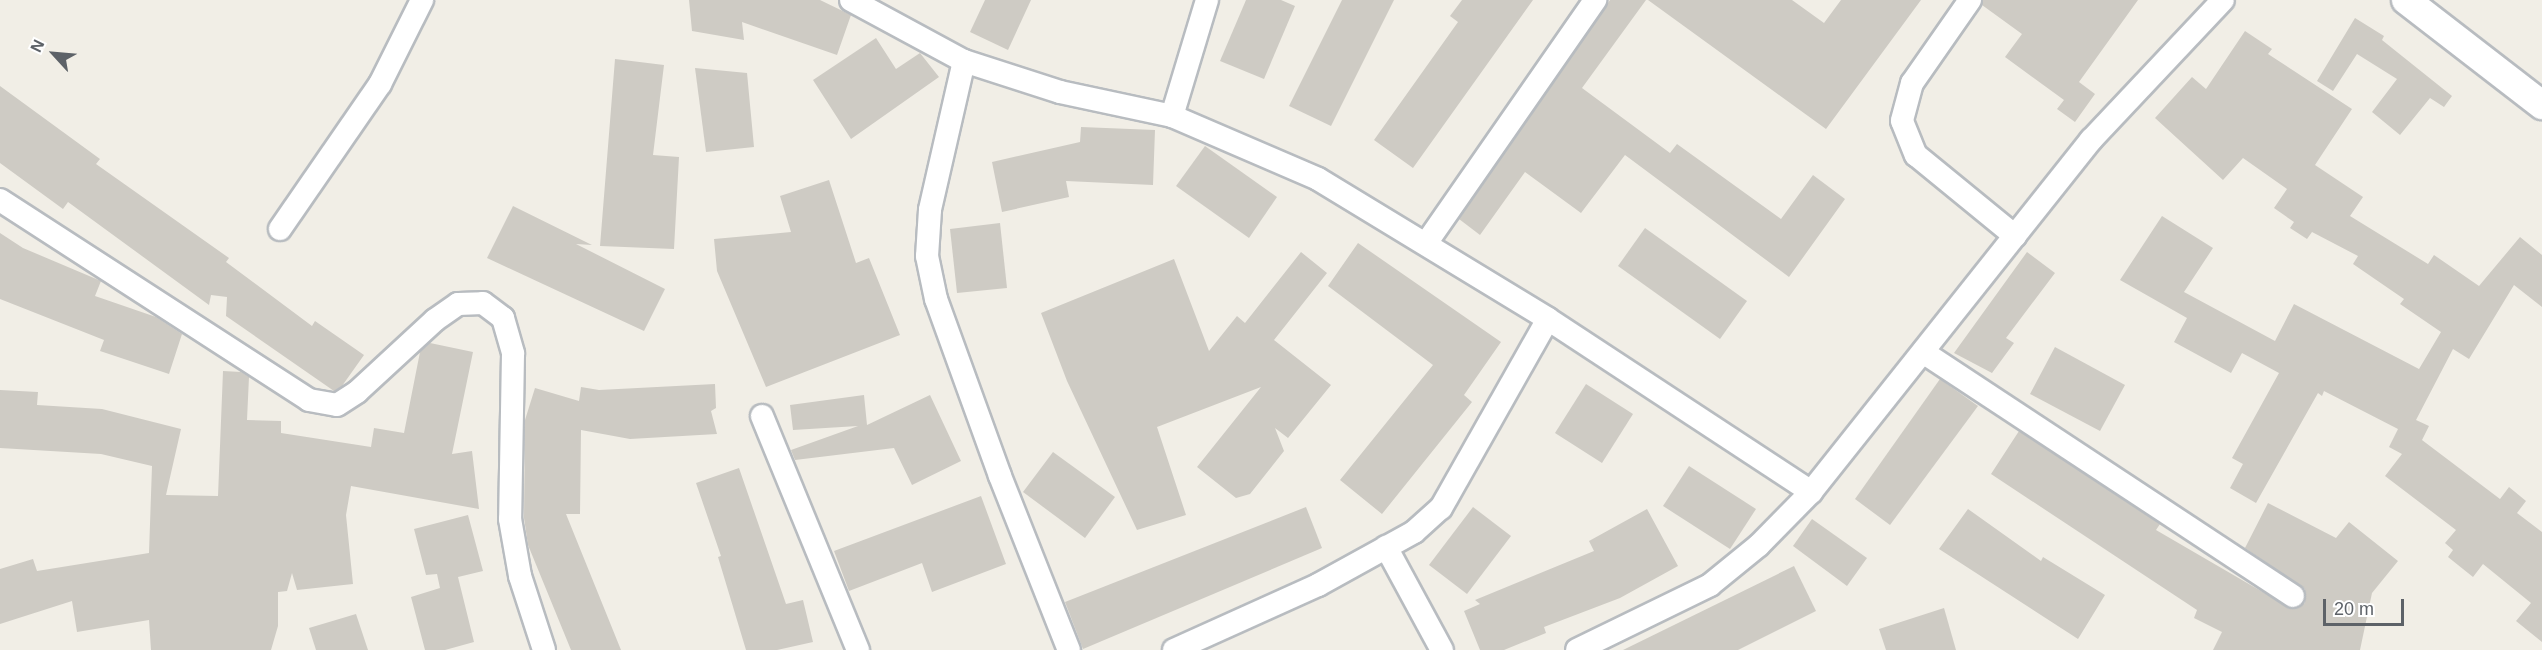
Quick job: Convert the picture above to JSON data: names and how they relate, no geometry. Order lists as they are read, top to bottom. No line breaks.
{"scale_bar":"20 m","north":"top left"}
